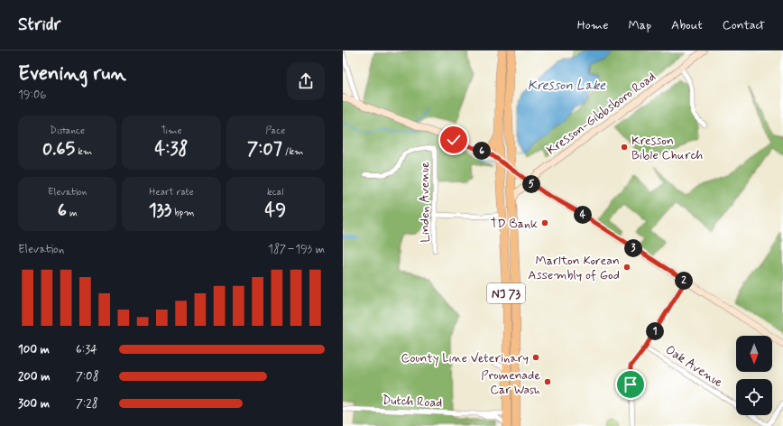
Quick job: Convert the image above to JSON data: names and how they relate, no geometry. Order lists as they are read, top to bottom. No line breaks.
{"streets":{"highway":["NJ 73"],"street":["Kresson-Gibbsboro Road","Linden Avenue","Oak Avenue","Dutch Road"]},"crossings":[["Kresson-Gibbsboro Road","NJ 73"],["NJ 73","Dutch Road"]],"water":["Kresson Lake"],"places":["Kresson Bible Church","TD Bank","Marlton Korean Assembly of God","County Line Veterinary","Promenade Car Wash"],"north":"bottom","page":{"header":"Stridr","nav":["Home","Map","About","Contact"],"heading":["Evening run","19:06"],"stats":[["Distance","0.65 km"],["Time","4:38"],["Pace","7:07 /km"],["Elevation","6 m"],["Heart rate","133 bpm"],["kcal","49"]],"pins":["6","5","4","3","2","1"],"chart":["Elevation","187–193 m"],"list":[{"name":"100 m","note":"6:34"},{"name":"200 m","note":"7:08"},{"name":"300 m","note":"7:28"}]}}
